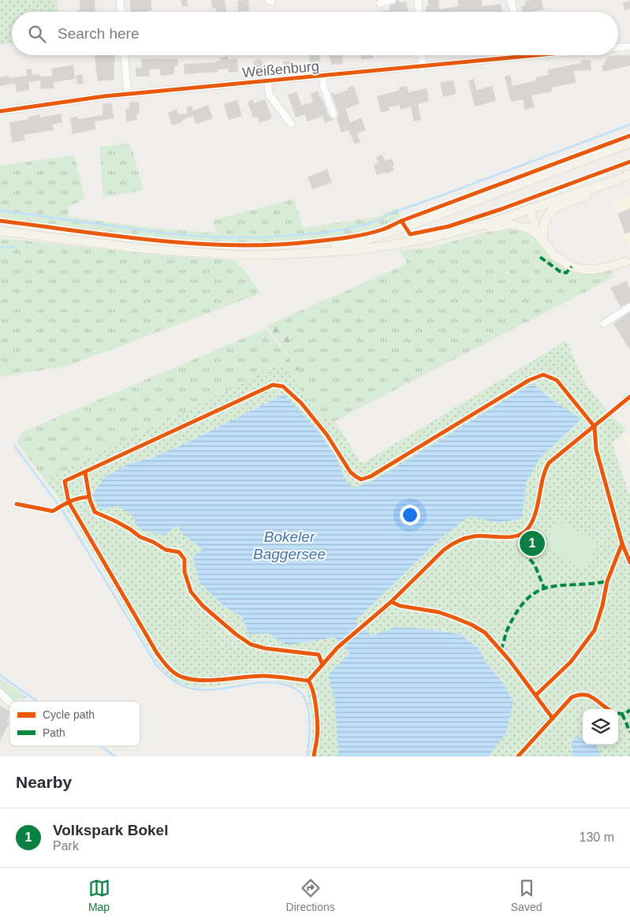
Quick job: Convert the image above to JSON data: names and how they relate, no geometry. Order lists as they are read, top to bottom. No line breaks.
{"streets":{"street":["Weißenburg"]},"water":["Bokeler Baggersee"],"legend":["Cycle path","Path"],"page":{"search":"Search here","pins":"1","heading":"Nearby","list":[{"mark":"1","name":"Volkspark Bokel","note":"Park","value":"130 m"}],"nav":["Map","Directions","Saved"]}}
